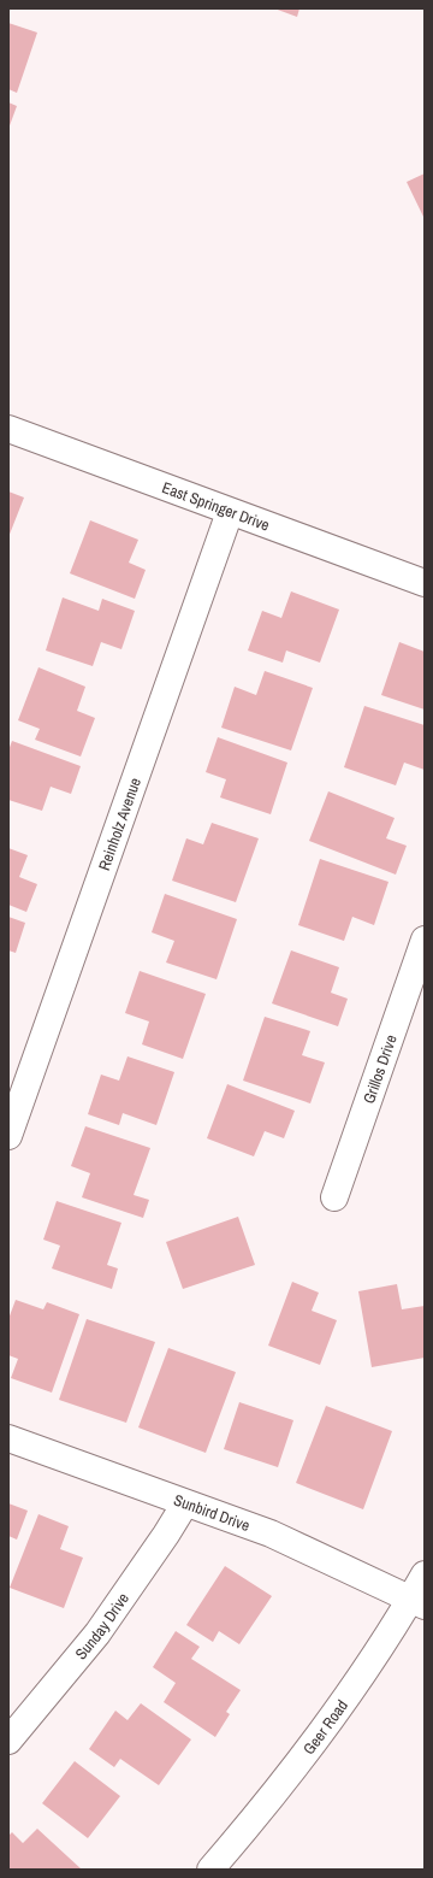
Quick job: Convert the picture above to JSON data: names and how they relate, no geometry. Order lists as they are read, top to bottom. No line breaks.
{"streets":{"street":["East Springer Drive","Reinholz Avenue","Grillos Drive","Sunbird Drive","Sunday Drive","Geer Road"]},"crossings":[["East Springer Drive","Reinholz Avenue"],["Sunbird Drive","Sunday Drive"],["Sunbird Drive","Geer Road"]]}
